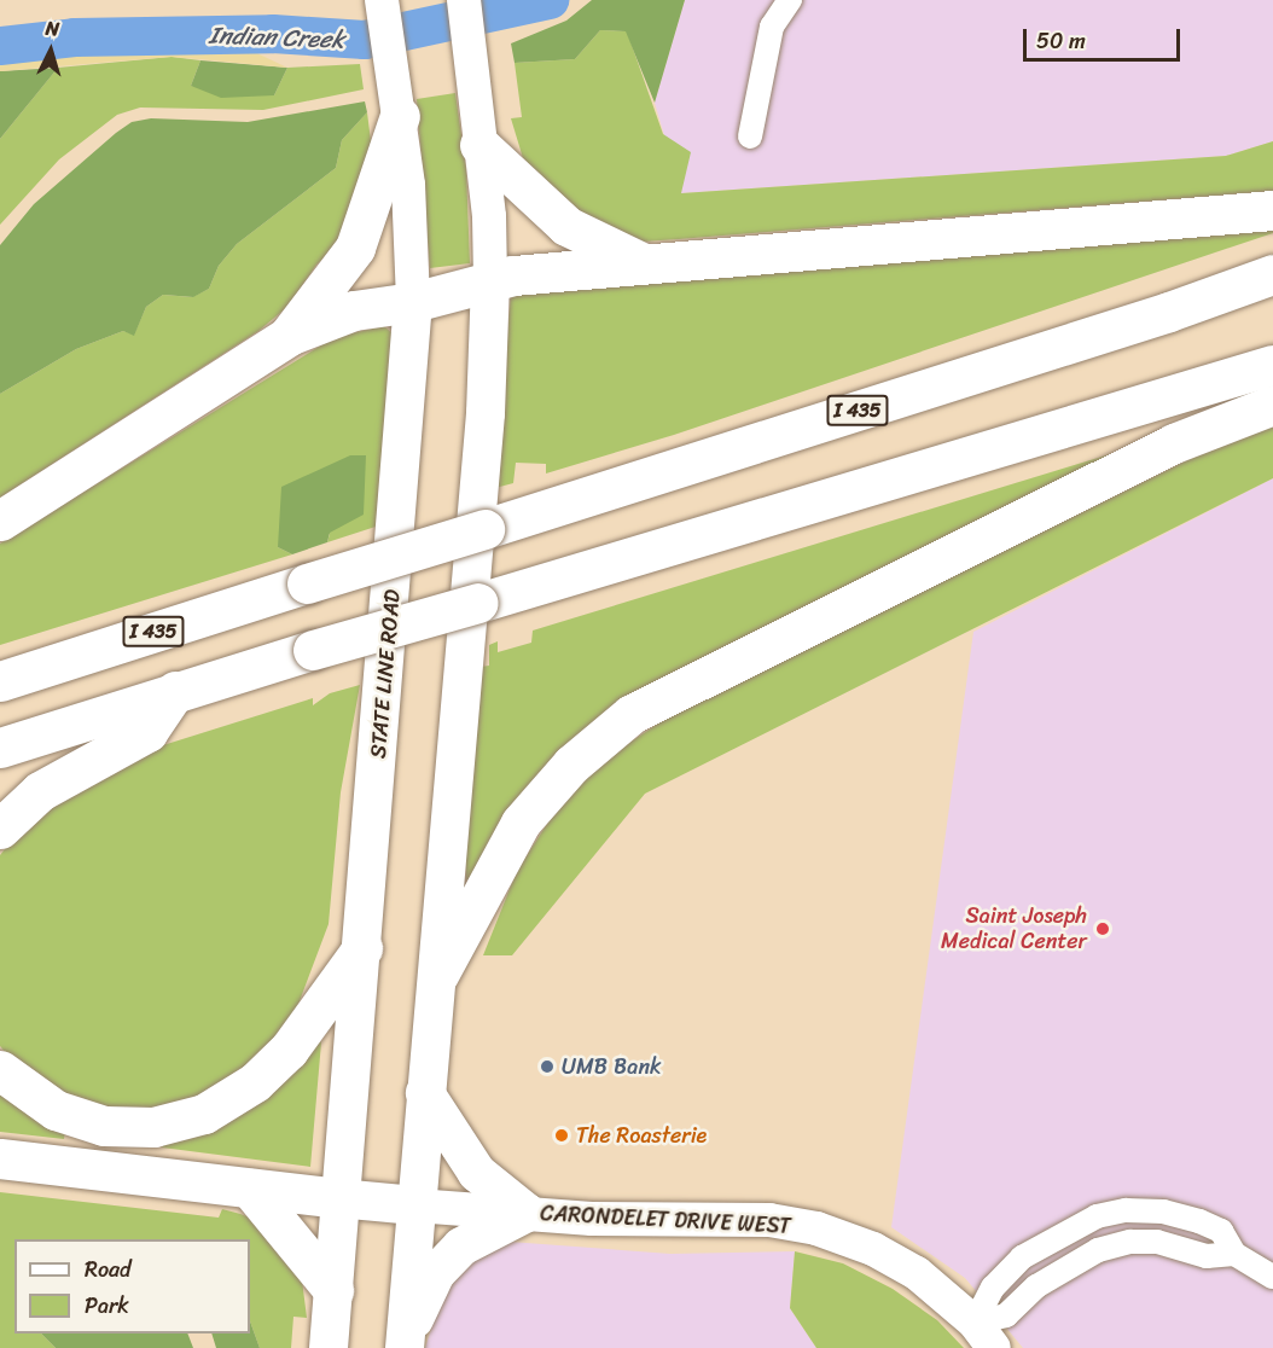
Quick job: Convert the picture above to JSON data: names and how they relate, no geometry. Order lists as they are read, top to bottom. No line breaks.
{"streets":{"highway":["I 435"],"main road":["STATE LINE ROAD","CARONDELET DRIVE WEST"]},"water":["Indian Creek"],"places":["Saint Joseph Medical Center","UMB Bank","The Roasterie"],"legend":["Road","Park"],"scale_bar":"50 m","north":"top"}
